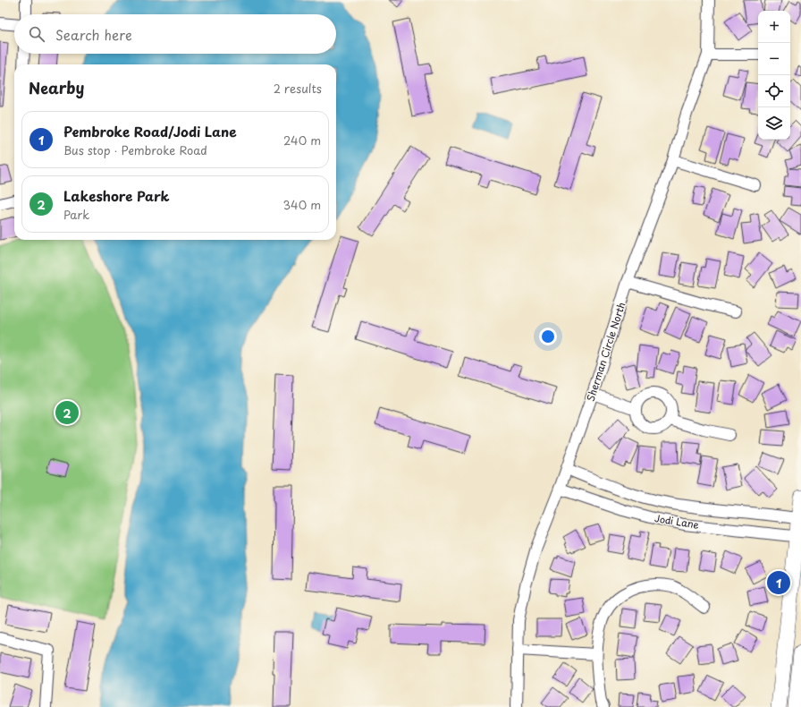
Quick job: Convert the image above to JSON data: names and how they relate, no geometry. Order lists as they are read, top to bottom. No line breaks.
{"streets":{"street":["Sherman Circle North","Jodi Lane"]},"crossings":[["Sherman Circle North","Jodi Lane"]],"page":{"map_buttons":["+","−"],"search":"Search here","heading":["Nearby","2 results"],"list":[{"mark":"1","name":"Pembroke Road/Jodi Lane","note":"Bus stop · Pembroke Road","value":"240 m"},{"mark":"2","name":"Lakeshore Park","note":"Park","value":"340 m"}],"pins":["2","1"]}}
